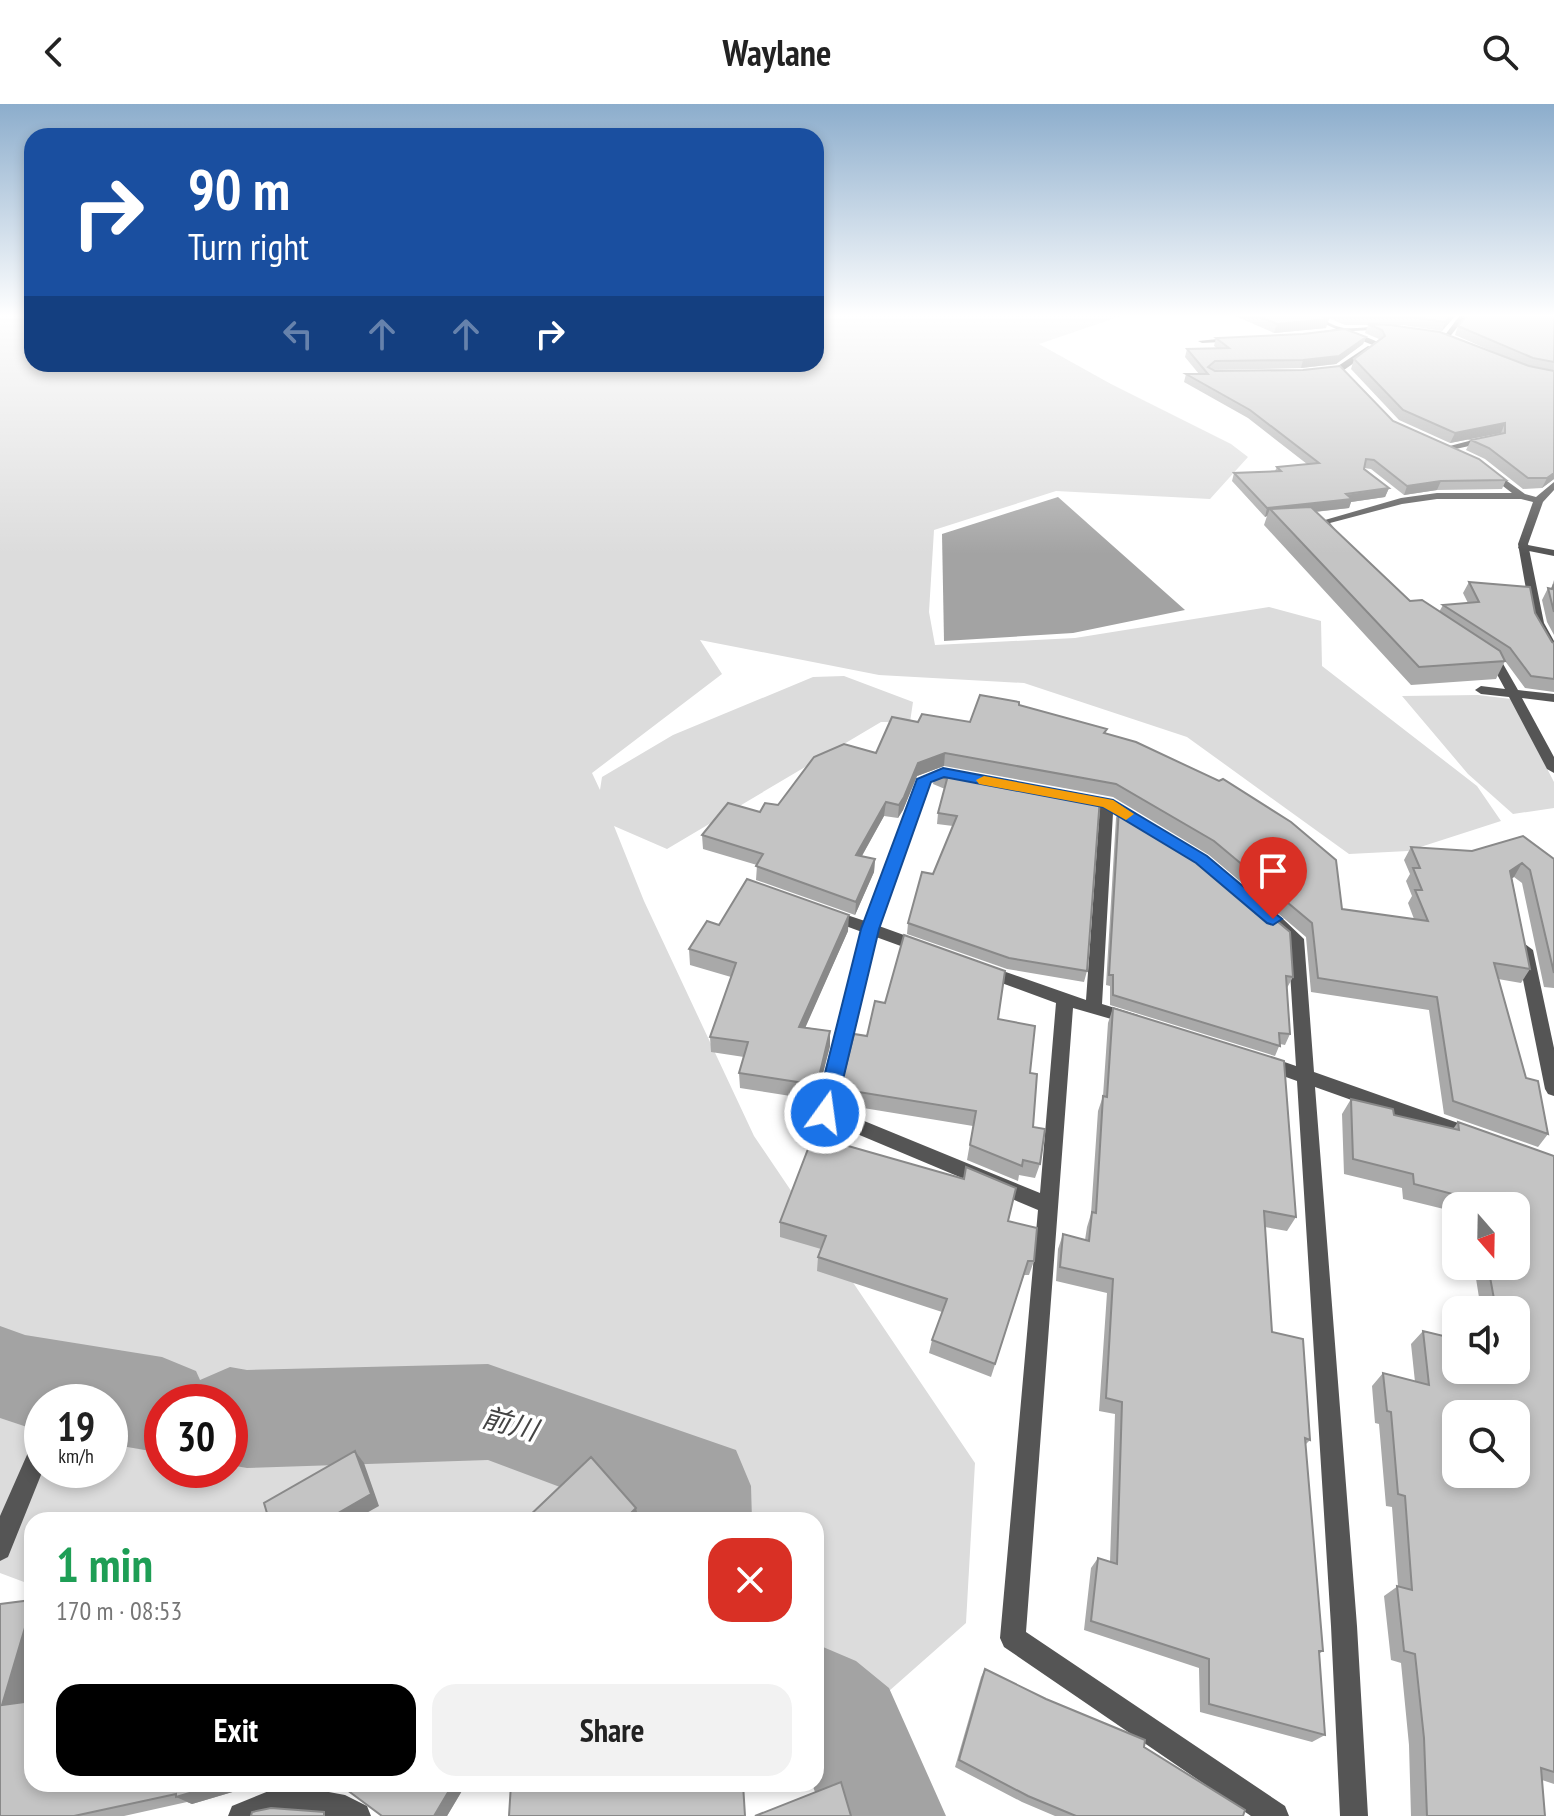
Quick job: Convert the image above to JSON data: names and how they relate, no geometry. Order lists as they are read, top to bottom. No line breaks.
{"water":["前川"],"north":"bottom","page":{"header":"Waylane","turn":["90 m","Turn right"],"speed":"19 km/h","limit":"30","heading":["1 min","170 m · 08:53"],"buttons":["Exit","Share"]}}
